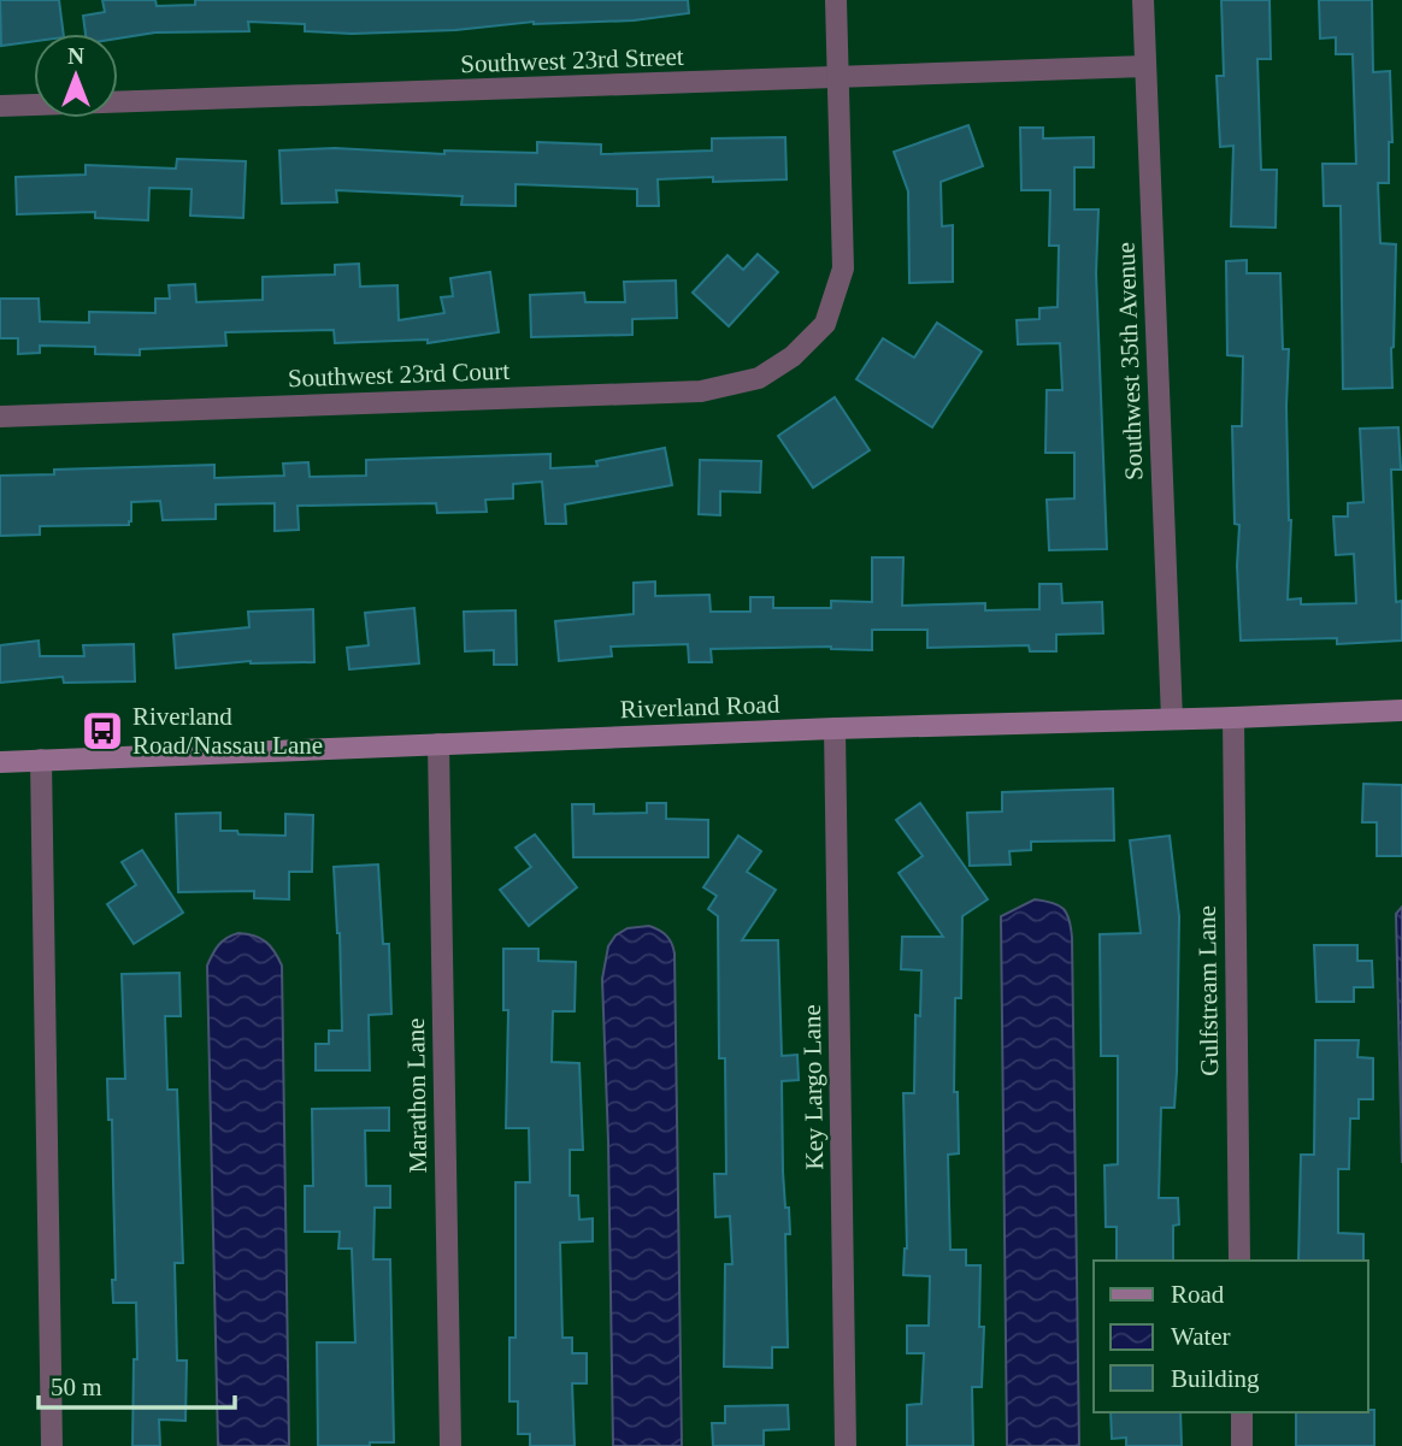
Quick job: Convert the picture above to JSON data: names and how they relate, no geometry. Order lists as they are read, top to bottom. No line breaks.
{"streets":{"street":["Southwest 23rd Street","Southwest 35th Avenue","Southwest 23rd Court","Riverland Road","Gulfstream Lane","Key Largo Lane","Marathon Lane"]},"crossings":[["Southwest 23rd Street","Southwest 35th Avenue"],["Southwest 23rd Street","Southwest 23rd Court"],["Southwest 35th Avenue","Riverland Road"],["Riverland Road","Gulfstream Lane"],["Riverland Road","Key Largo Lane"],["Riverland Road","Marathon Lane"]],"places":{"bus stop":["Riverland Road/Nassau Lane"]},"legend":["Road","Water","Building"],"scale_bar":"50 m","north":"top"}
